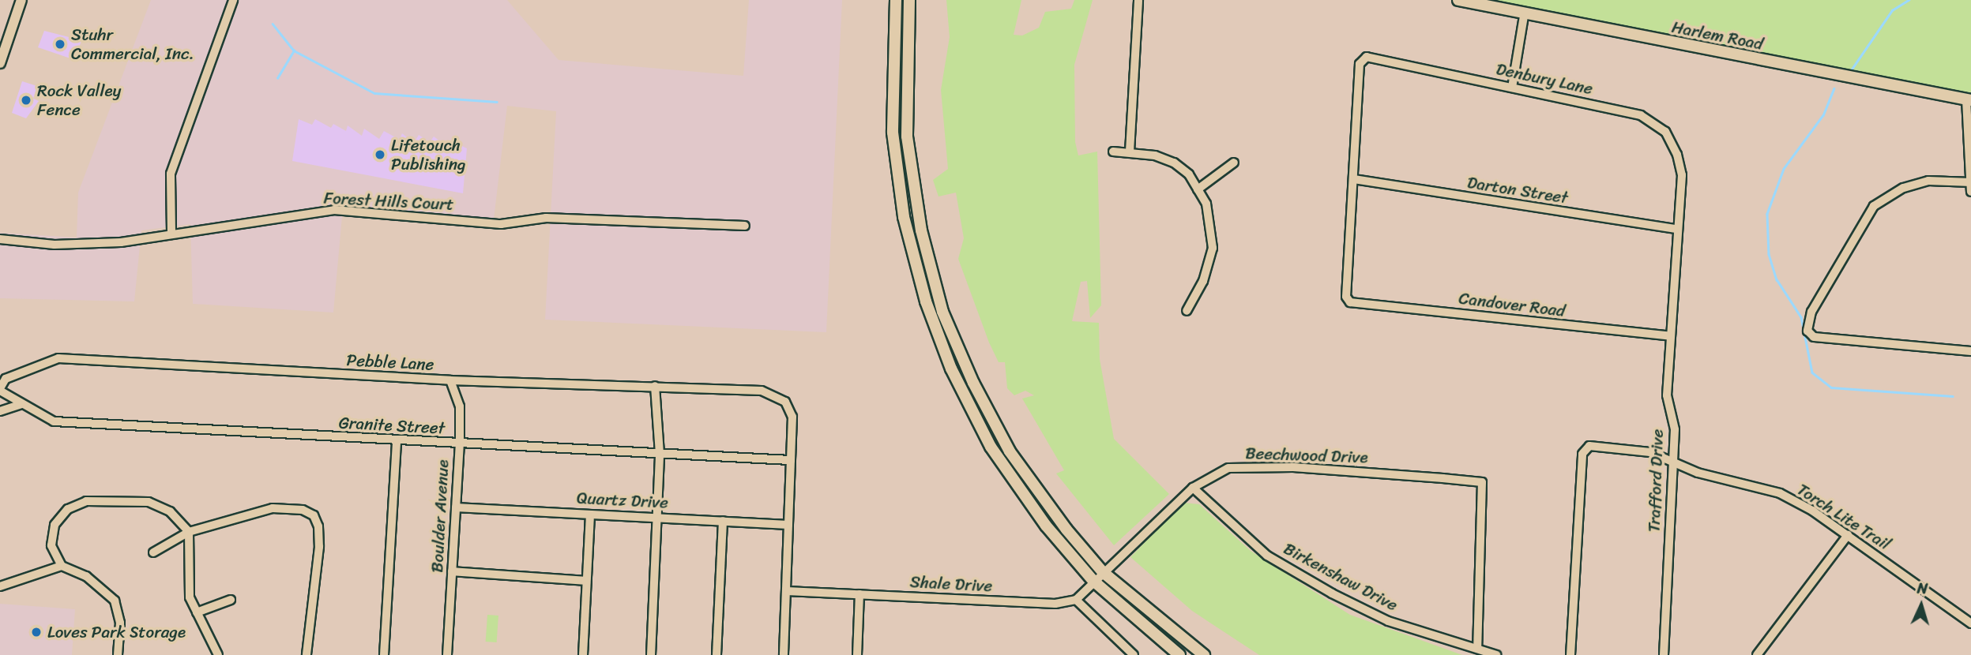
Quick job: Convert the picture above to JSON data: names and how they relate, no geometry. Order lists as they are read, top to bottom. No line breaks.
{"streets":{"main road":["Harlem Road"],"street":["Denbury Lane","Darton Street","Forest Hills Court","Candover Road","Pebble Lane","Granite Street","Beechwood Drive","Trafford Drive","Quartz Drive","Boulder Avenue","Torch Lite Trail","Birkenshaw Drive","Shale Drive"]},"crossings":[["Denbury Lane","Darton Street"],["Denbury Lane","Candover Road"],["Denbury Lane","Trafford Drive"],["Darton Street","Candover Road"],["Darton Street","Trafford Drive"],["Candover Road","Trafford Drive"],["Pebble Lane","Granite Street"],["Pebble Lane","Boulder Avenue"],["Granite Street","Boulder Avenue"],["Beechwood Drive","Birkenshaw Drive"],["Trafford Drive","Torch Lite Trail"],["Quartz Drive","Boulder Avenue"]],"places":["Stuhr Commercial, Inc.","Rock Valley Fence","Lifetouch Publishing","Loves Park Storage"],"north":"top"}
